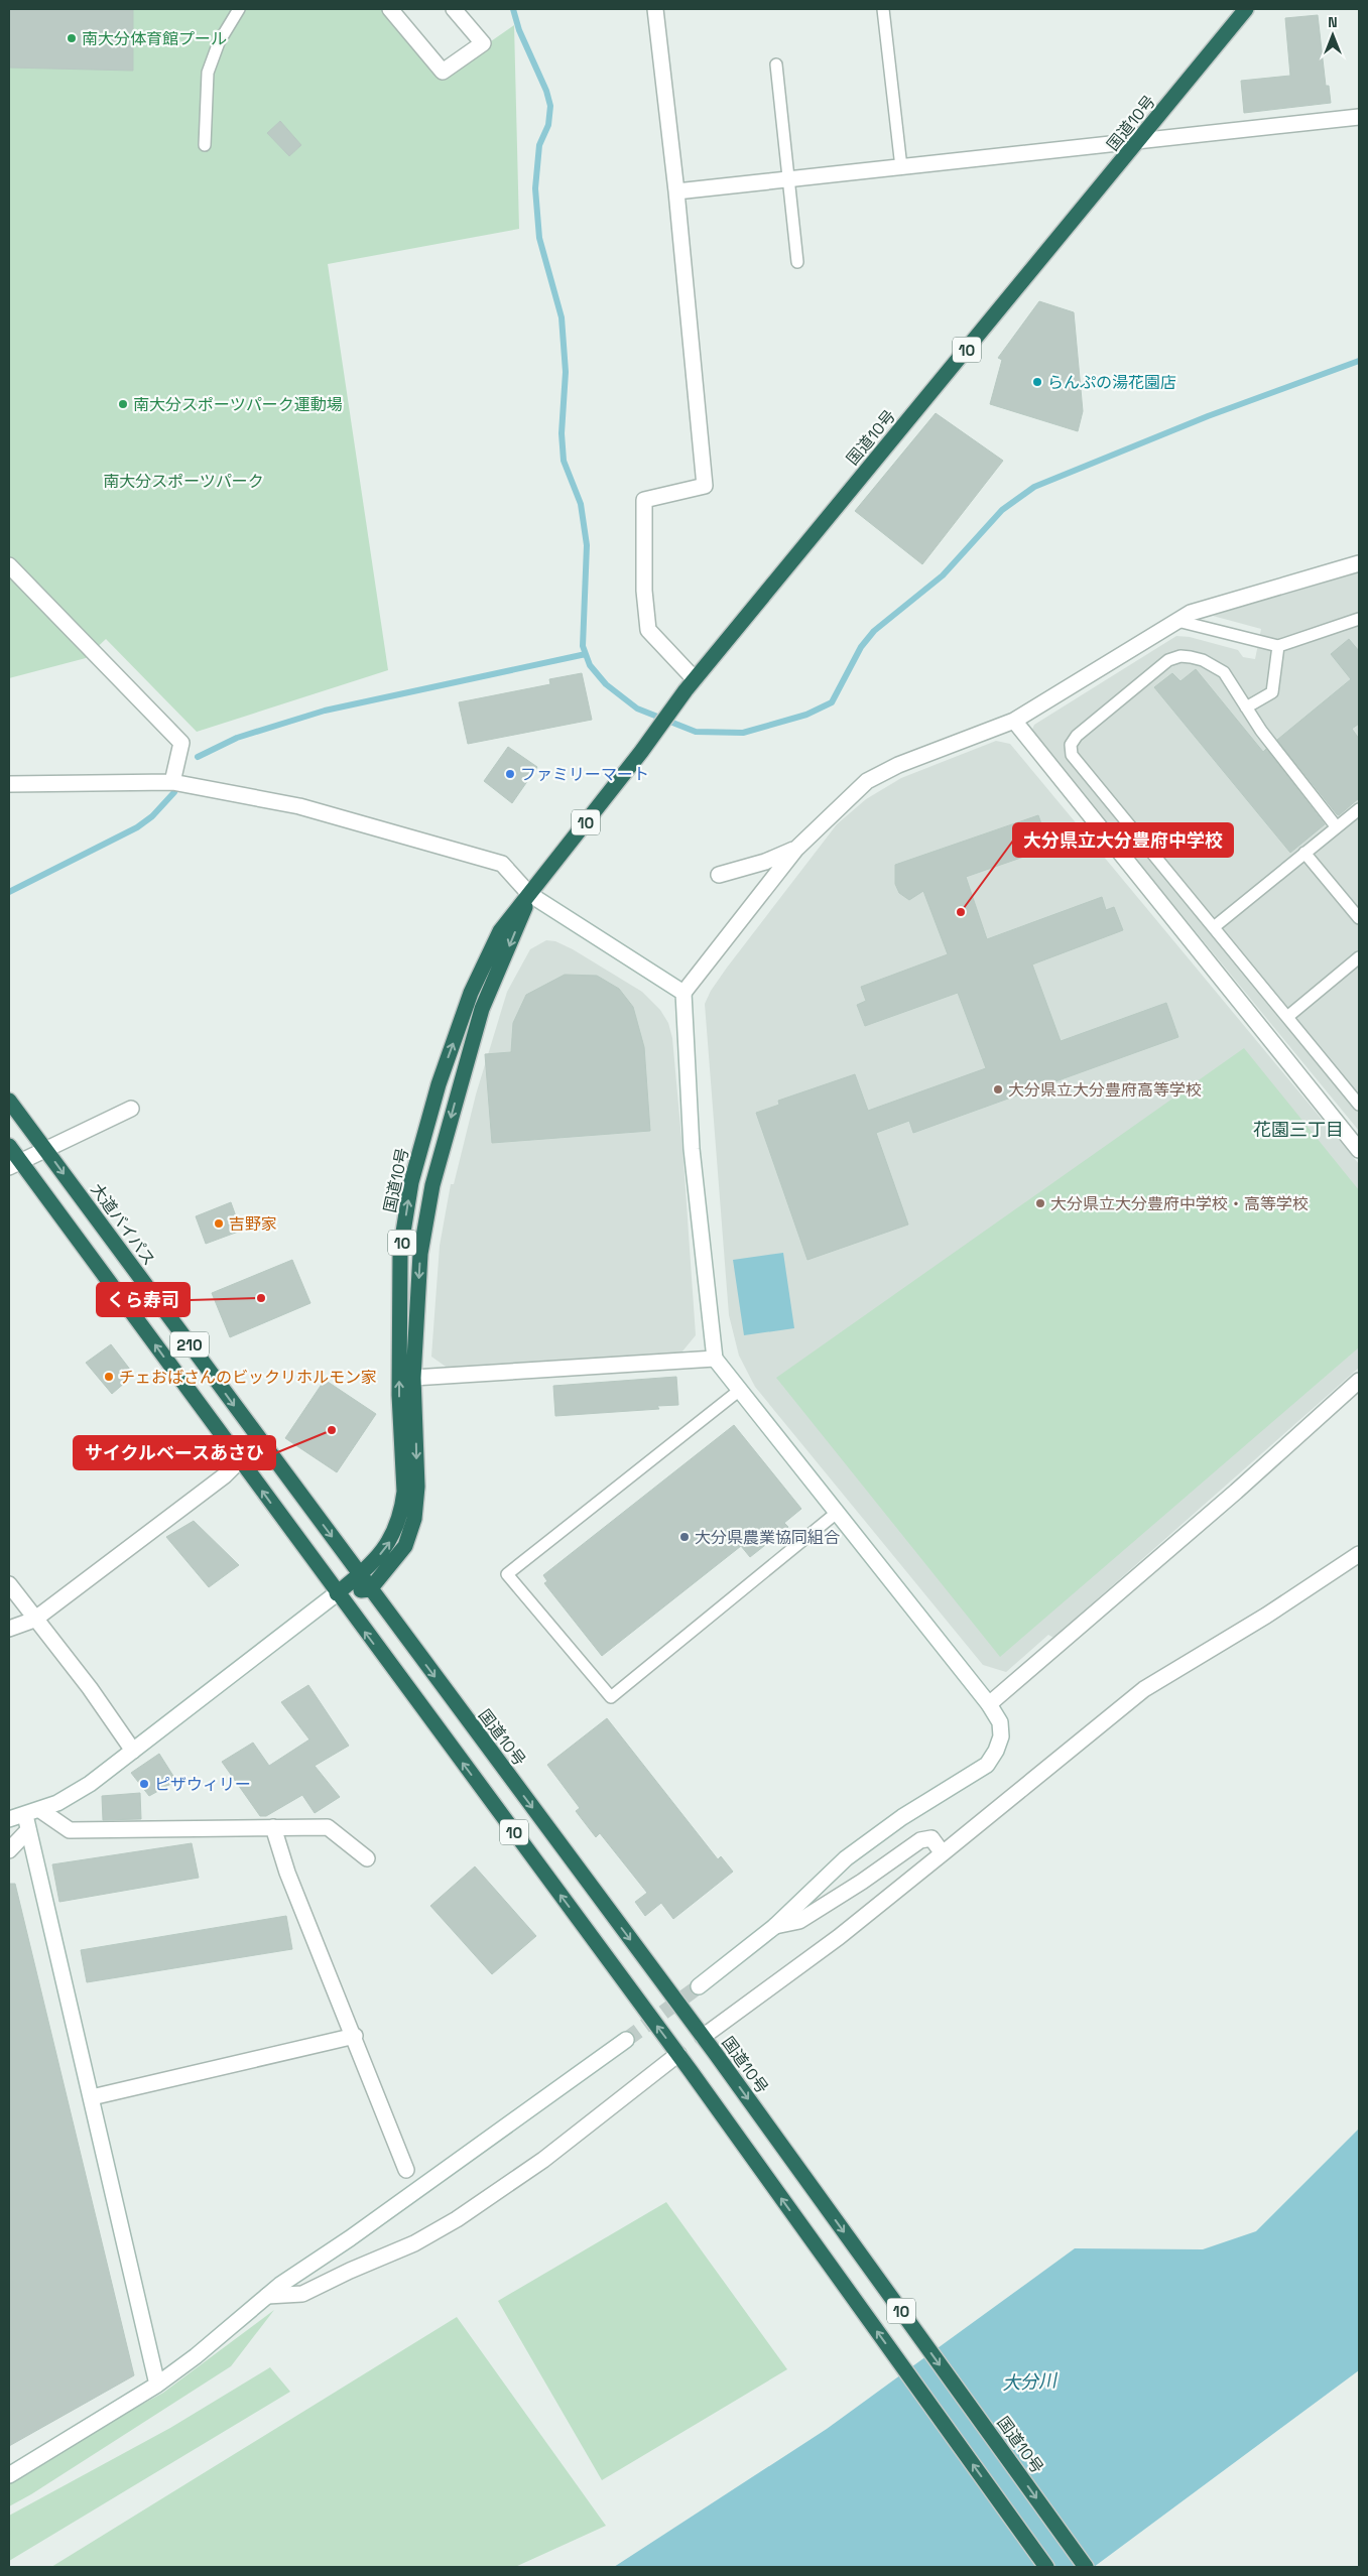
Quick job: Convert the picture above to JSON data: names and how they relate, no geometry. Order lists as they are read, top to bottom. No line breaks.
{"streets":{"highway":["国道10号","10","大道バイパス","210"]},"crossings":[["国道10号","10"],["国道10号","大道バイパス"],["国道10号","210"],["10","210"]],"districts":["花園三丁目"],"water":["大分川"],"parks":["南大分スポーツパーク"],"places":["南大分体育館プール","らんぷの湯花園店","南大分スポーツパーク運動場","ファミリーマート","大分県立大分豊府中学校","大分県立大分豊府高等学校","大分県立大分豊府中学校・高等学校","吉野家","くら寿司","チェおばさんのビックリホルモン家","サイクルベースあさひ","大分県農業協同組合","ピザウィリー"],"north":"top"}
